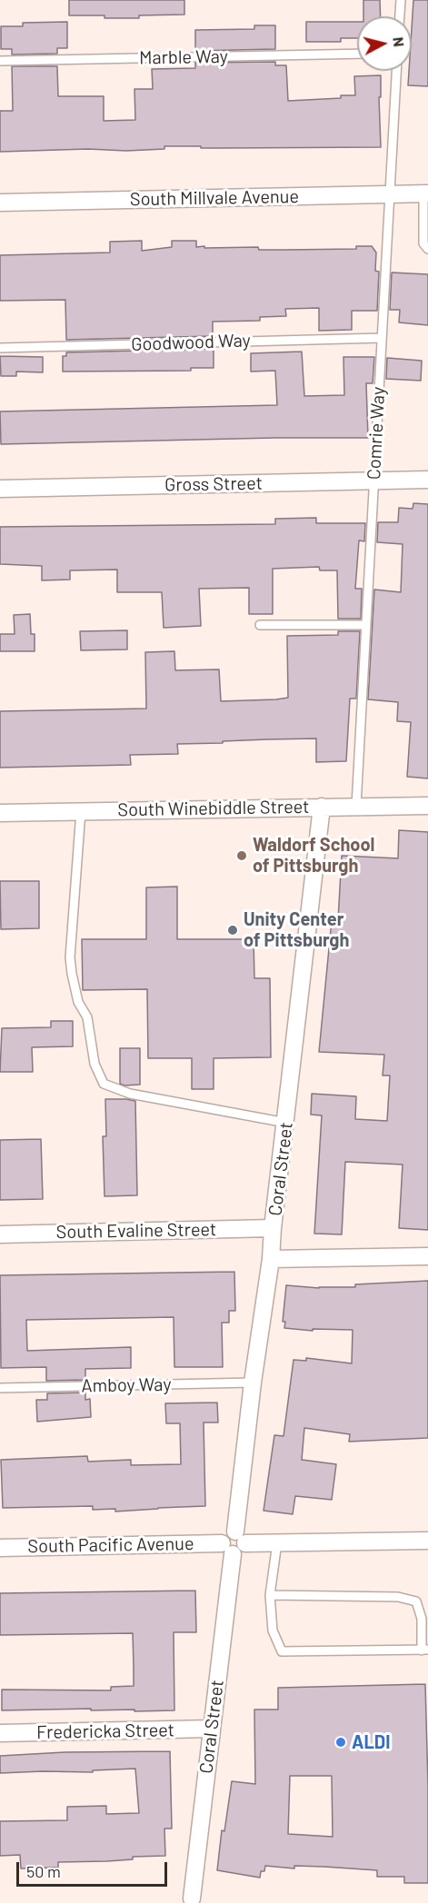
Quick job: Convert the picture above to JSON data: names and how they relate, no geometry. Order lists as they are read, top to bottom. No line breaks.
{"streets":{"street":["South Millvale Avenue","Gross Street","South Winebiddle Street","Coral Street","South Evaline Street","South Pacific Avenue","Fredericka Street"],"lane":["Marble Way","Goodwood Way","Comrie Way","Amboy Way"]},"crossings":[["South Millvale Avenue","Comrie Way"],["Goodwood Way","Comrie Way"],["Comrie Way","Gross Street"],["Comrie Way","South Winebiddle Street"],["South Winebiddle Street","Coral Street"],["Coral Street","South Evaline Street"],["Coral Street","Amboy Way"],["Coral Street","South Pacific Avenue"],["Coral Street","Fredericka Street"]],"places":["Waldorf School of Pittsburgh","Unity Center of Pittsburgh","ALDI"],"scale_bar":"50 m","north":"right"}
